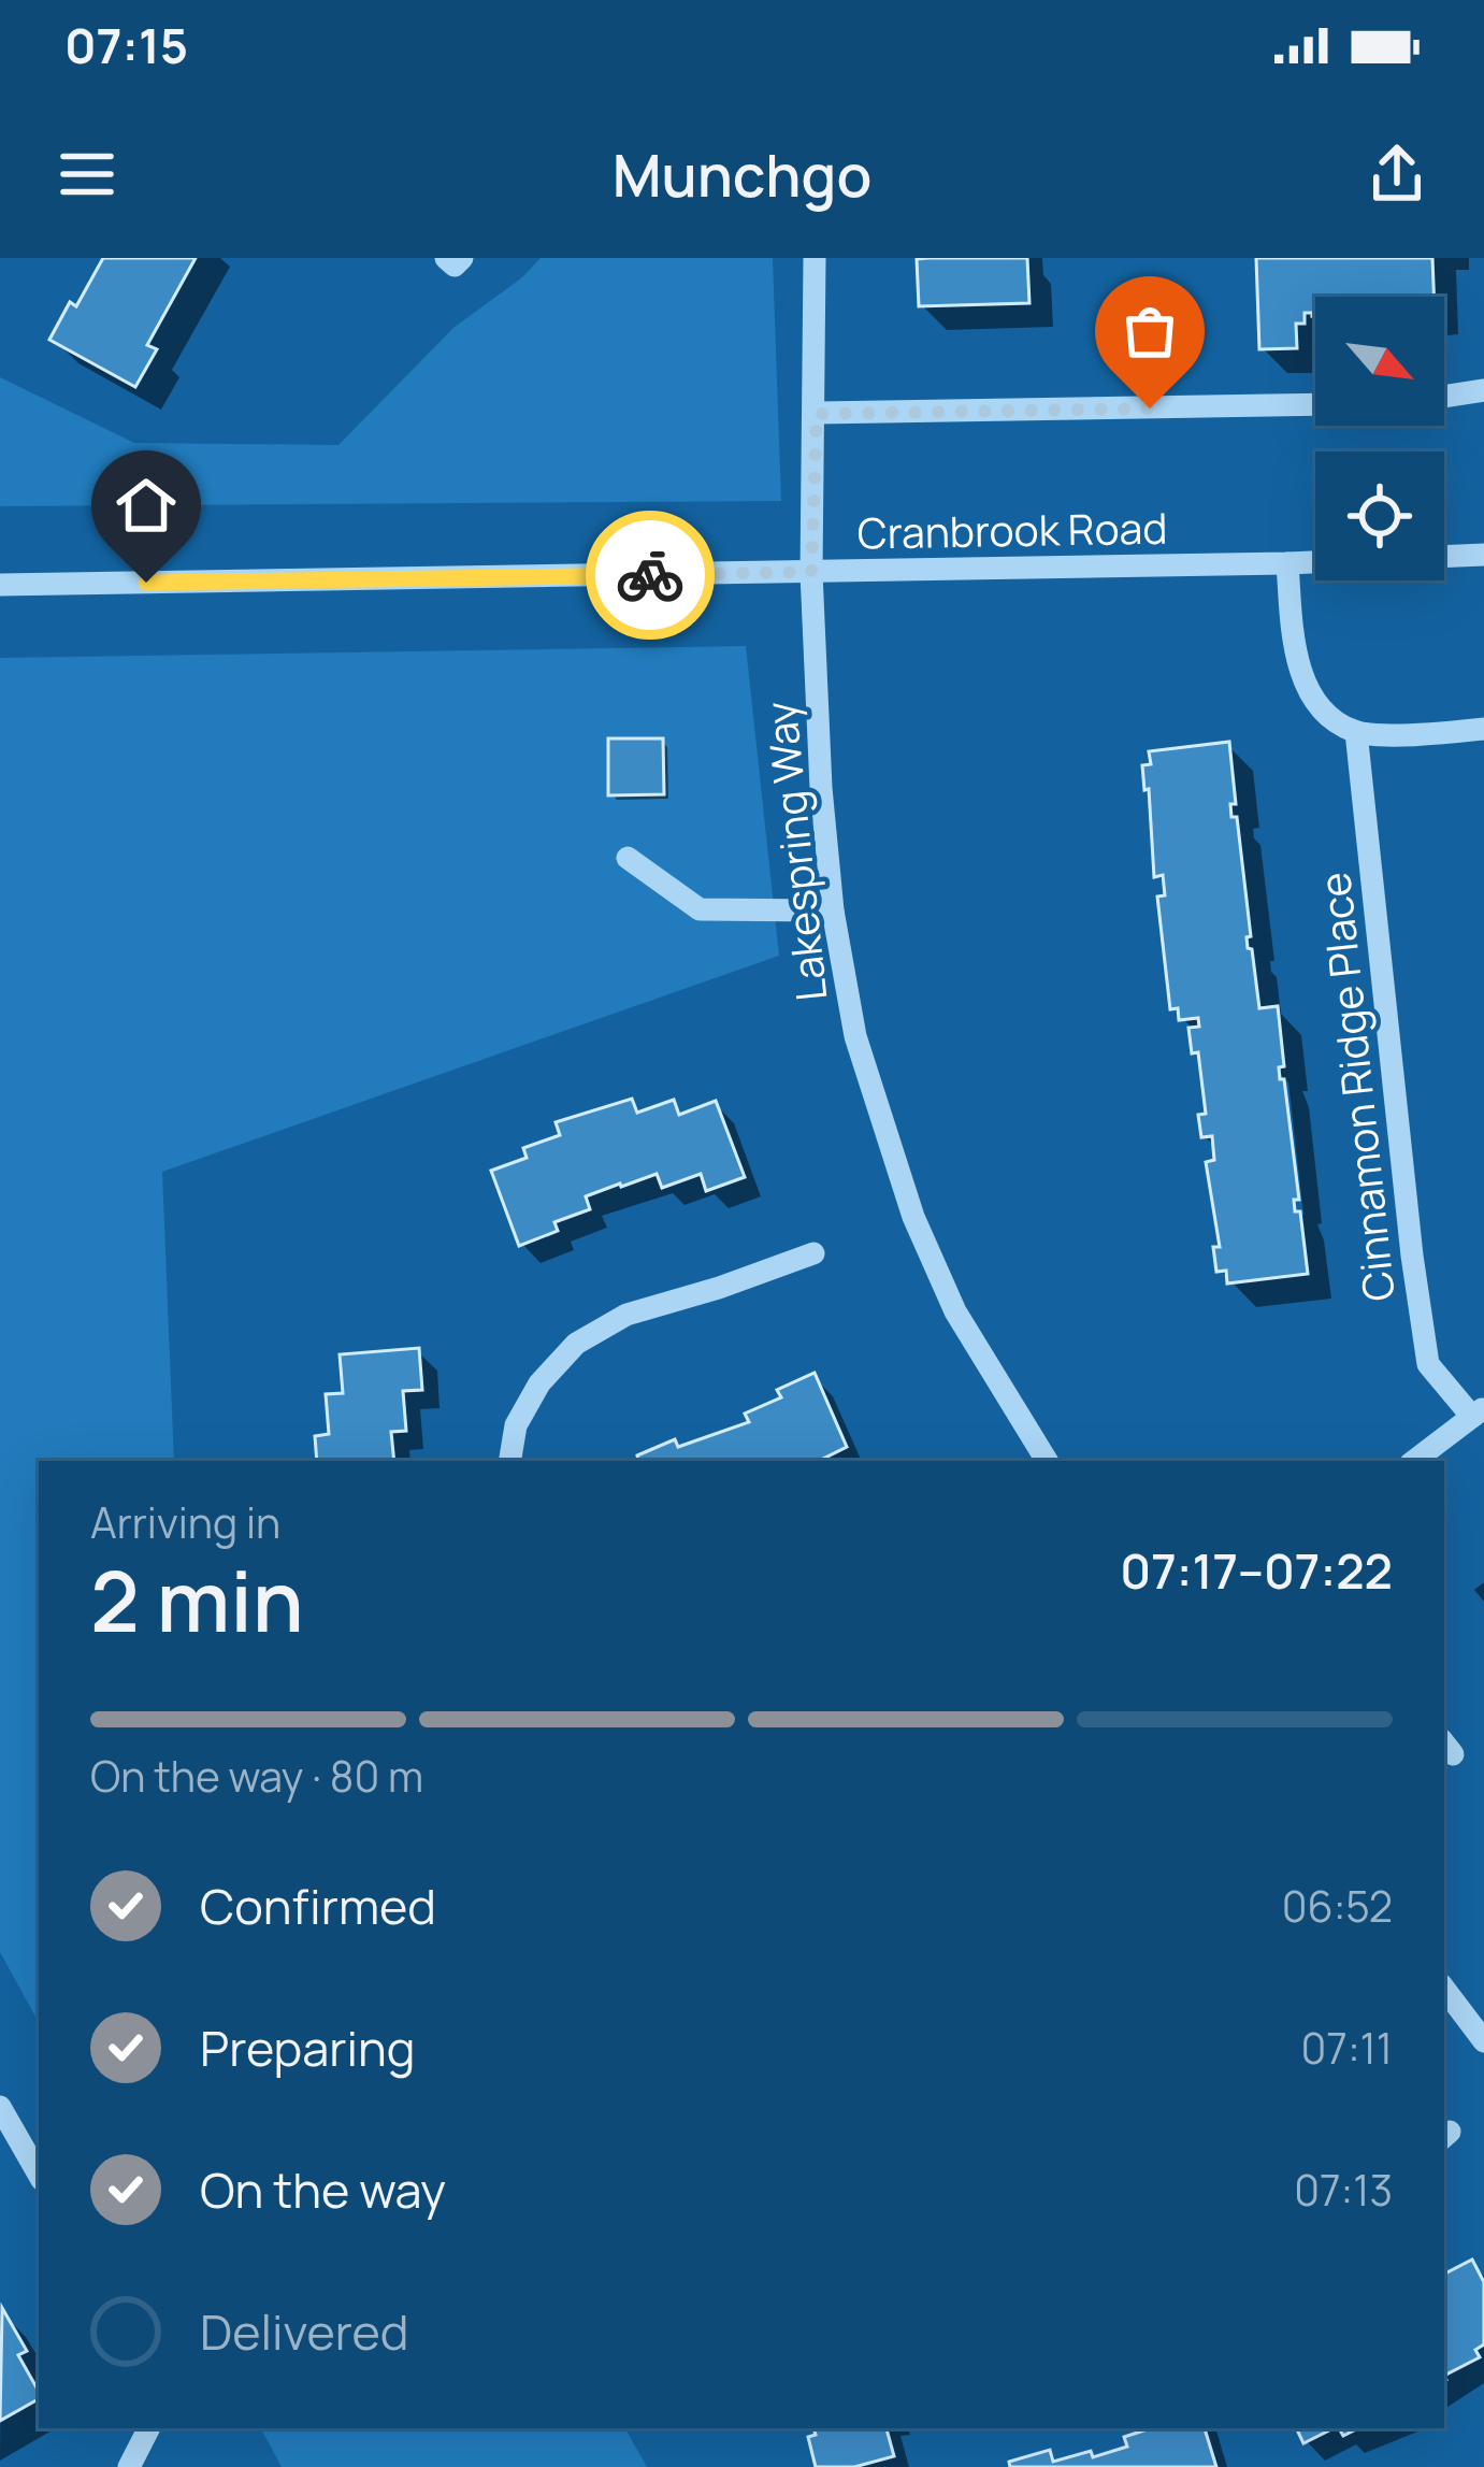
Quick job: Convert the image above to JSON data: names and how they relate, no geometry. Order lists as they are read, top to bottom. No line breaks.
{"streets":{"street":["Cranbrook Road","Lakespring Way","Cinnamon Ridge Place"]},"crossings":[["Cranbrook Road","Lakespring Way"]],"north":"bottom right","page":{"status":"07:15","header":"Munchgo","heading":["2 min","Arriving in","07:17–07:22"],"bar":"On the way · 80 m","list":[["Confirmed","06:52"],["Preparing","07:11"],["On the way","07:13"],"Delivered"]}}
